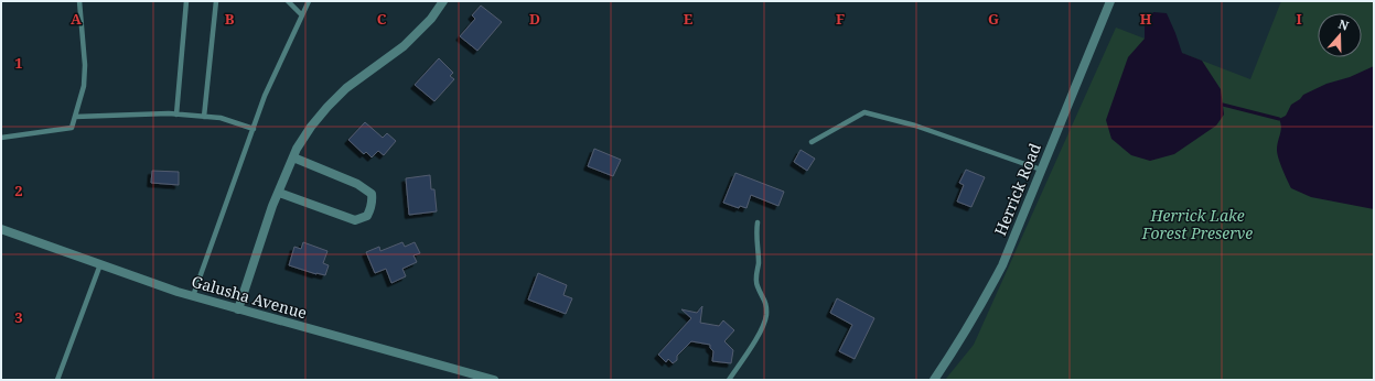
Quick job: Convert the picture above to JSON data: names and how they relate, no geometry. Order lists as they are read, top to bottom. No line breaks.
{"streets":{"street":["Herrick Road","Galusha Avenue"]},"parks":["Herrick Lake Forest Preserve"],"north":"top","grid":{"columns":["A","B","C","D","E","F","G","H","I"],"rows":["1","2","3"]}}
